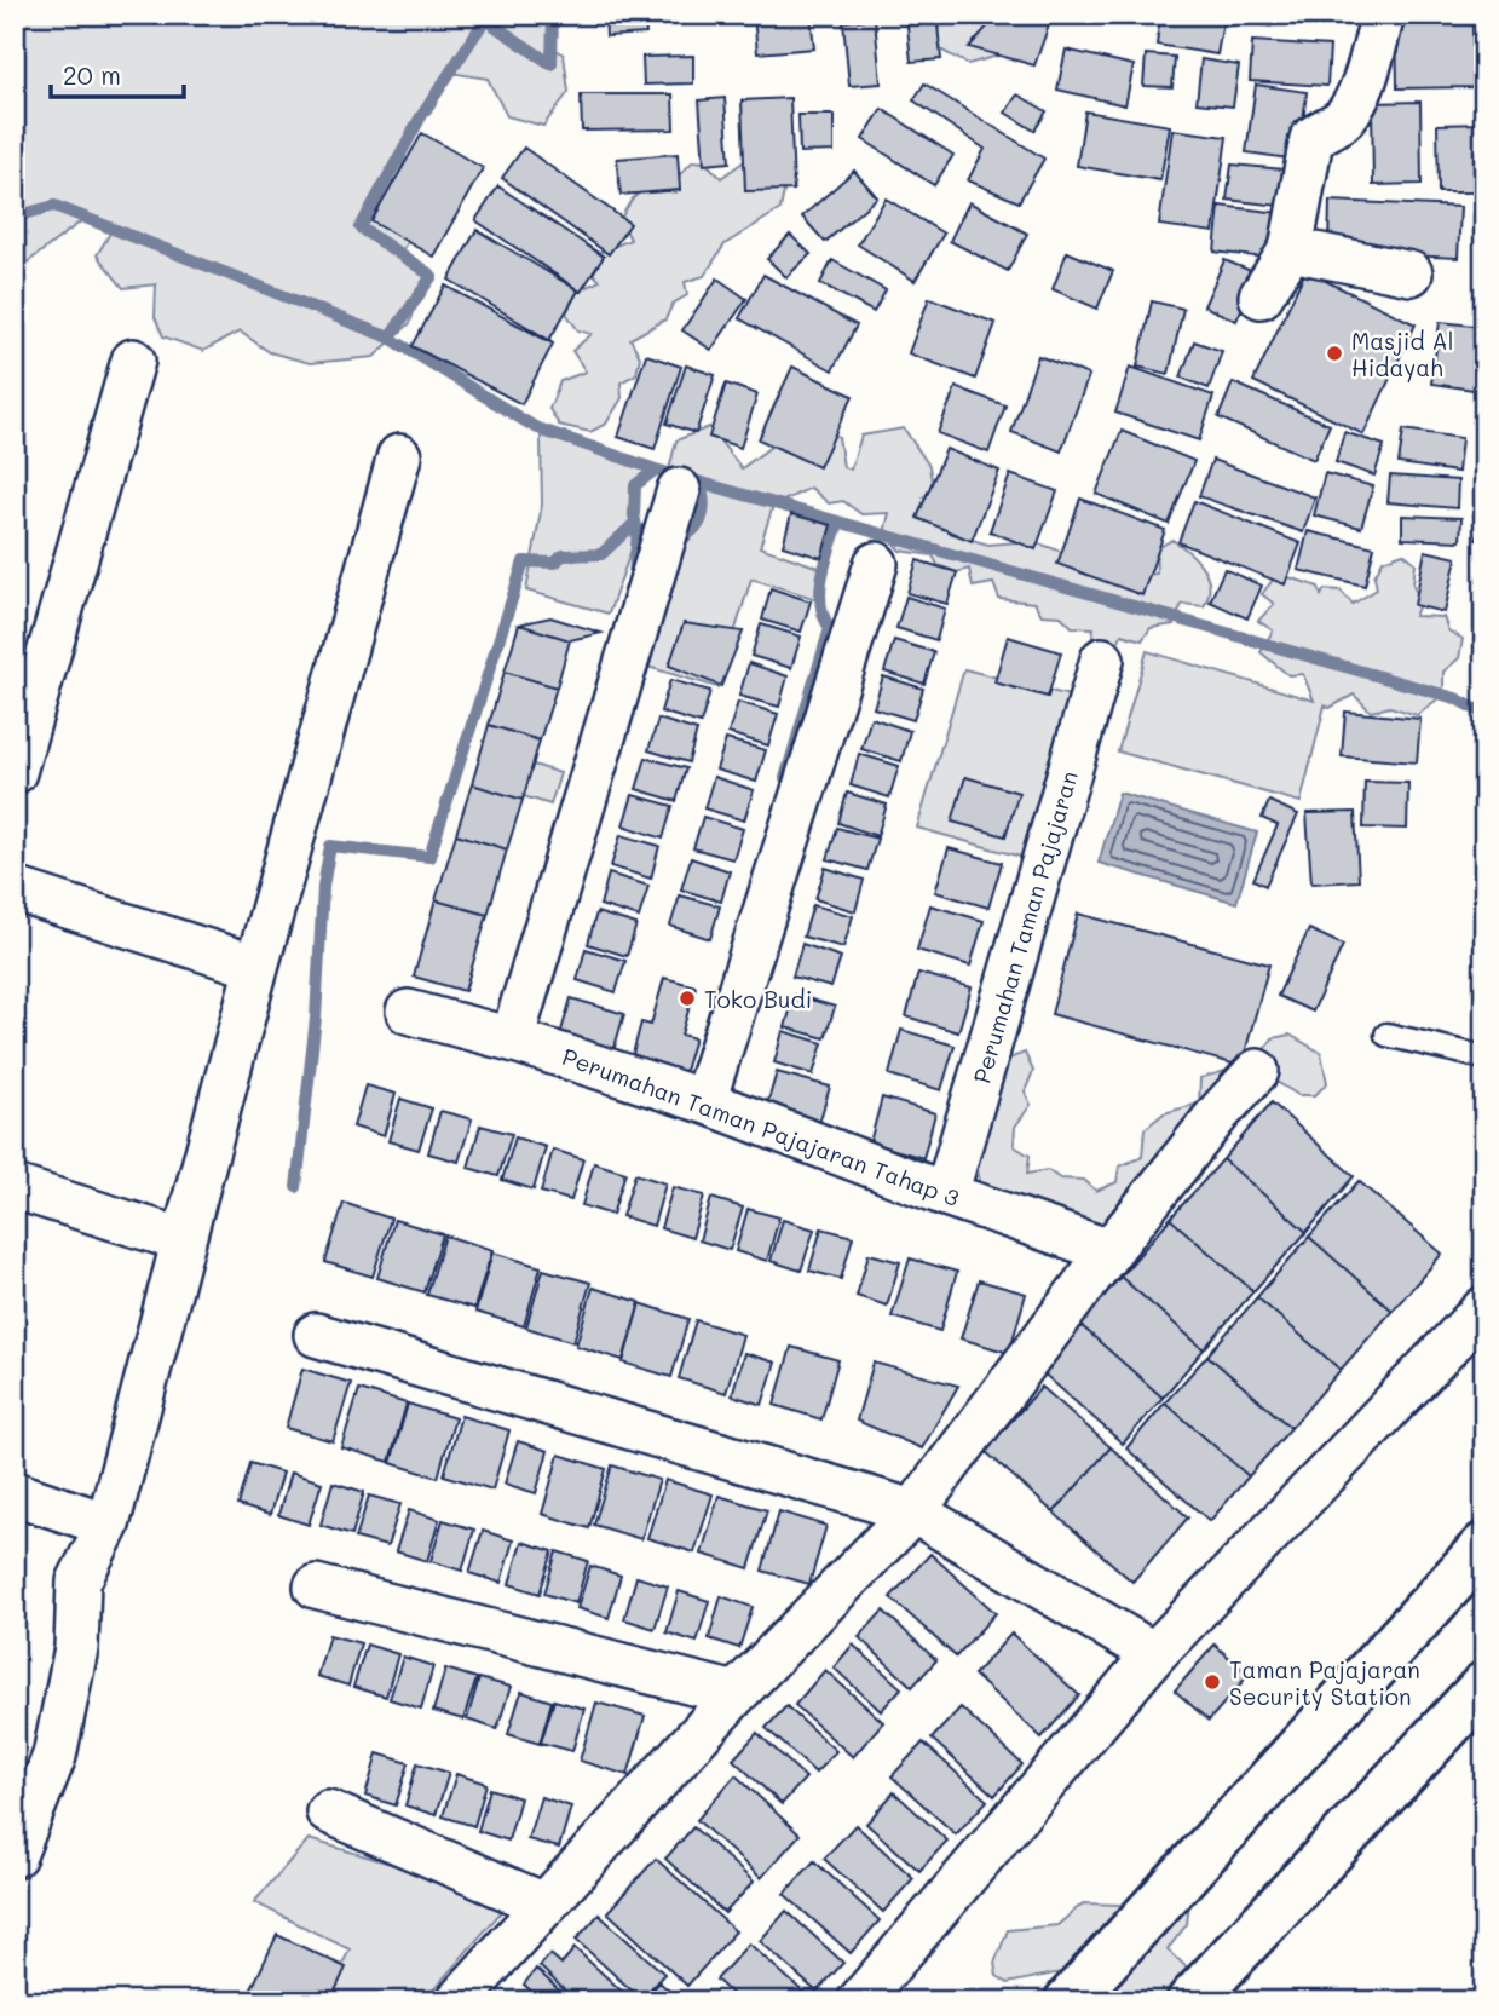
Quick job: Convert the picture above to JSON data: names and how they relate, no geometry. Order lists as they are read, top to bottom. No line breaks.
{"streets":{"street":["Perumahan Taman Pajajaran","Perumahan Taman Pajajaran Tahap 3"]},"crossings":[["Perumahan Taman Pajajaran","Perumahan Taman Pajajaran Tahap 3"]],"places":["Masjid Al Hidayah","Toko Budi","Taman Pajajaran Security Station"],"scale_bar":"20 m"}
